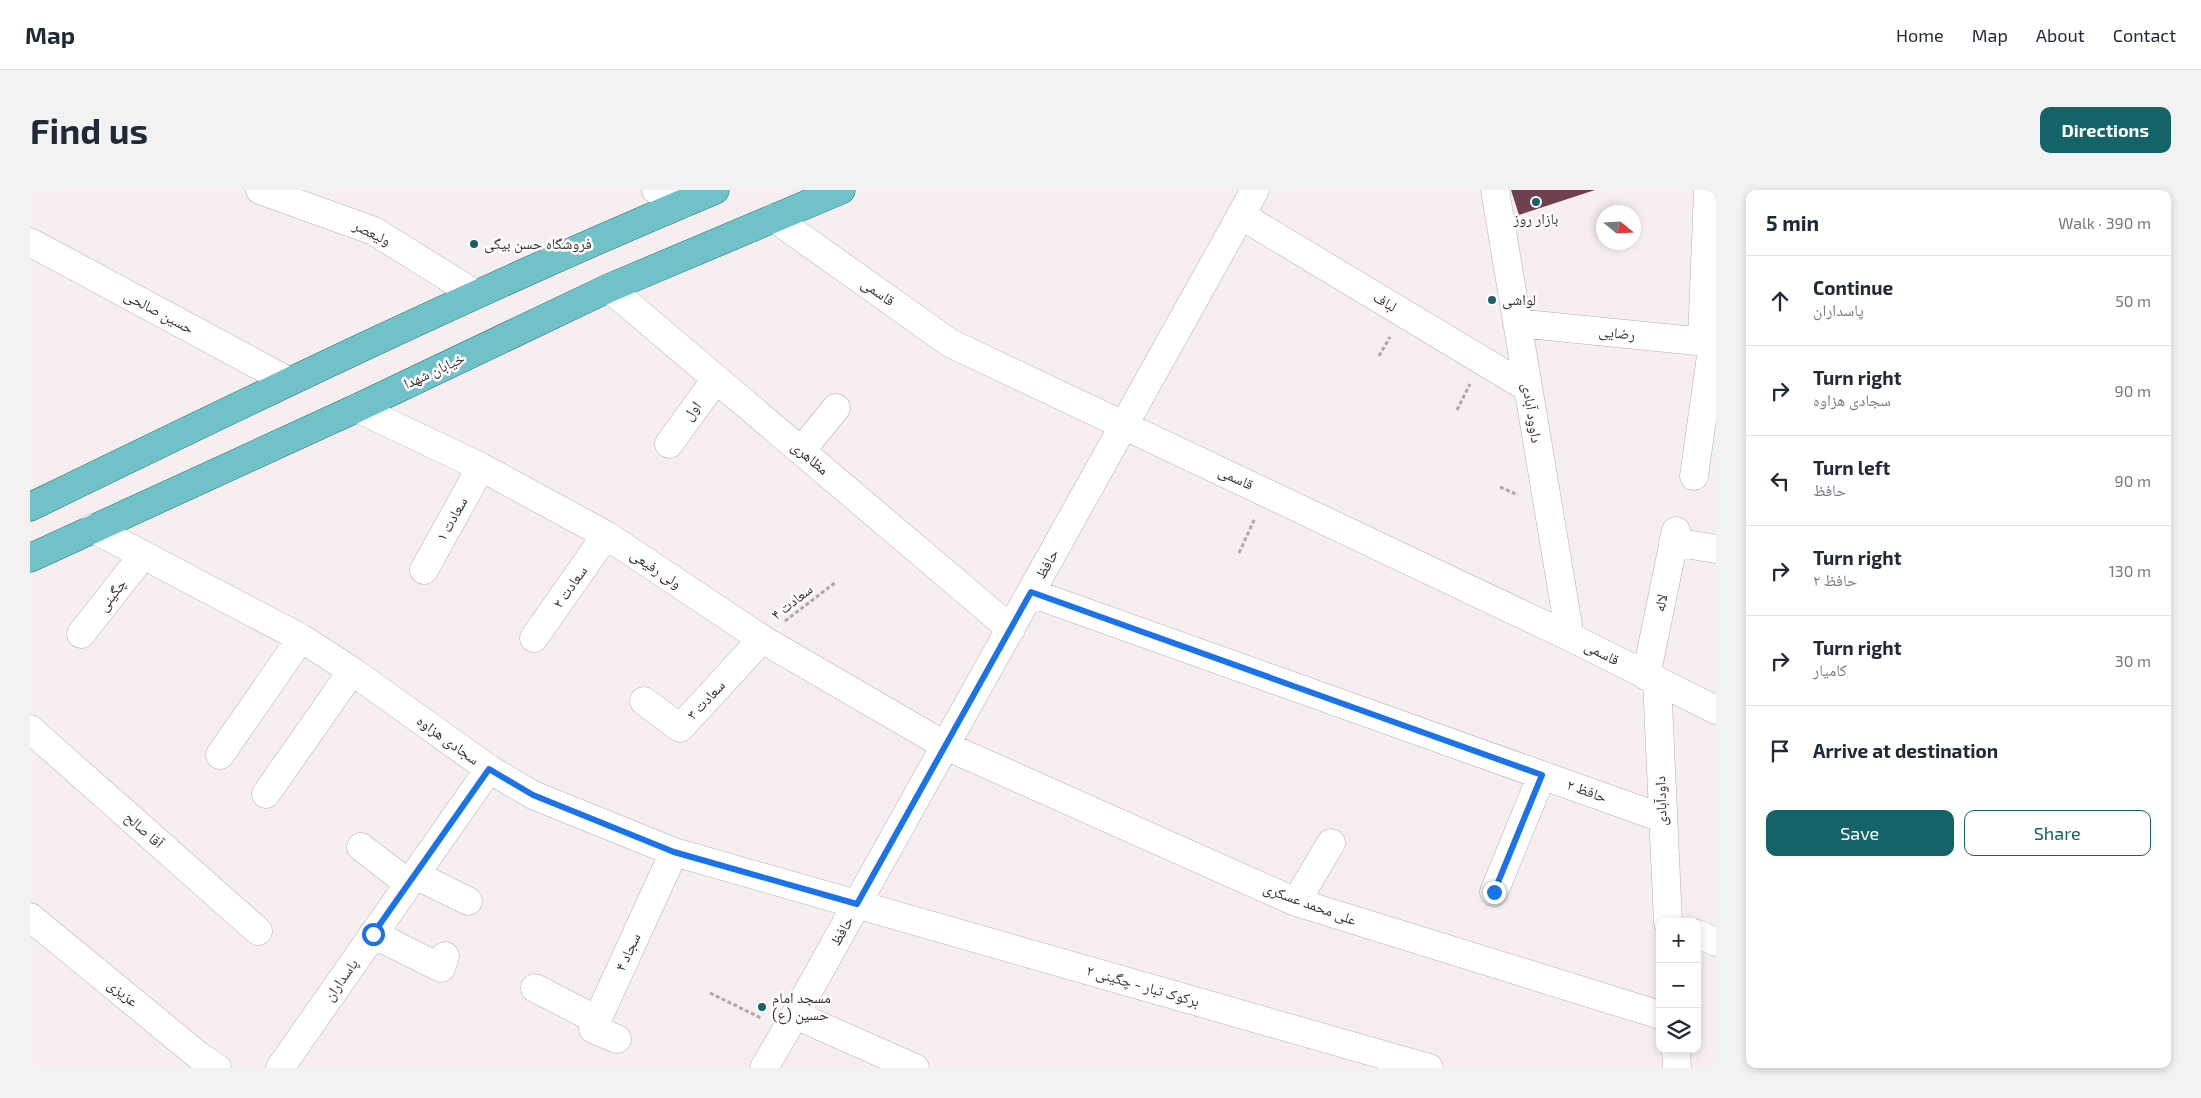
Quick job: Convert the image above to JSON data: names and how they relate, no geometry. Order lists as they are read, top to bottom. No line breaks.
{"streets":{"main road":["خیابان شهدا"],"street":["ولیعصر","قاسمی","لباف","حسین صالحی","رضایی","اول","داوود آبادی","مظاهری","سعادت ۱","حافظ","ولی رفیعی","سعادت ۲","چگینی","لاله","سعادت ۳","سجادی هزاوه","حافظ ۲","داودآبادی","آقا صالح","علی محمد عسکری","سجاد ۴","پاسداران","برکوک تبار - چگینی ۲","عزیزی"],"path":["سعادت ۴"]},"crossings":[["قاسمی","خیابان شهدا"],["قاسمی","داوود آبادی"],["قاسمی","حافظ"],["قاسمی","لاله"],["قاسمی","داودآبادی"],["لباف","داوود آبادی"],["لباف","حافظ"],["رضایی","داوود آبادی"],["خیابان شهدا","مظاهری"],["خیابان شهدا","ولی رفیعی"],["خیابان شهدا","سجادی هزاوه"],["اول","مظاهری"],["مظاهری","حافظ"],["سعادت ۱","ولی رفیعی"],["حافظ","ولی رفیعی"],["حافظ","سجادی هزاوه"],["حافظ","حافظ ۲"],["حافظ","علی محمد عسکری"],["حافظ","برکوک تبار - چگینی ۲"],["ولی رفیعی","سعادت ۲"],["ولی رفیعی","سعادت ۴"],["ولی رفیعی","سعادت ۳"],["ولی رفیعی","علی محمد عسکری"],["چگینی","سجادی هزاوه"],["سعادت ۴","سعادت ۳"],["لاله","داودآبادی"],["سجادی هزاوه","سجاد ۴"],["سجادی هزاوه","پاسداران"],["سجادی هزاوه","برکوک تبار - چگینی ۲"],["حافظ ۲","داودآبادی"]],"places":["بازار روز","فروشگاه حسن بیگی","لواشی","مسجد امام حسین (ع)"],"north":"right","page":{"header":"Map","nav":["Home","Map","About","Contact"],"buttons":["Directions",["Save","Share"]],"title":"Find us","heading":["5 min","Walk · 390 m"],"list":[["Continue","پاسداران","50 m"],["Turn right","سجادی هزاوه","90 m"],["Turn left","حافظ","90 m"],["Turn right","حافظ ۲","130 m"],["Turn right","کامیار","30 m"],"Arrive at destination"],"map_buttons":["+","−"]}}
